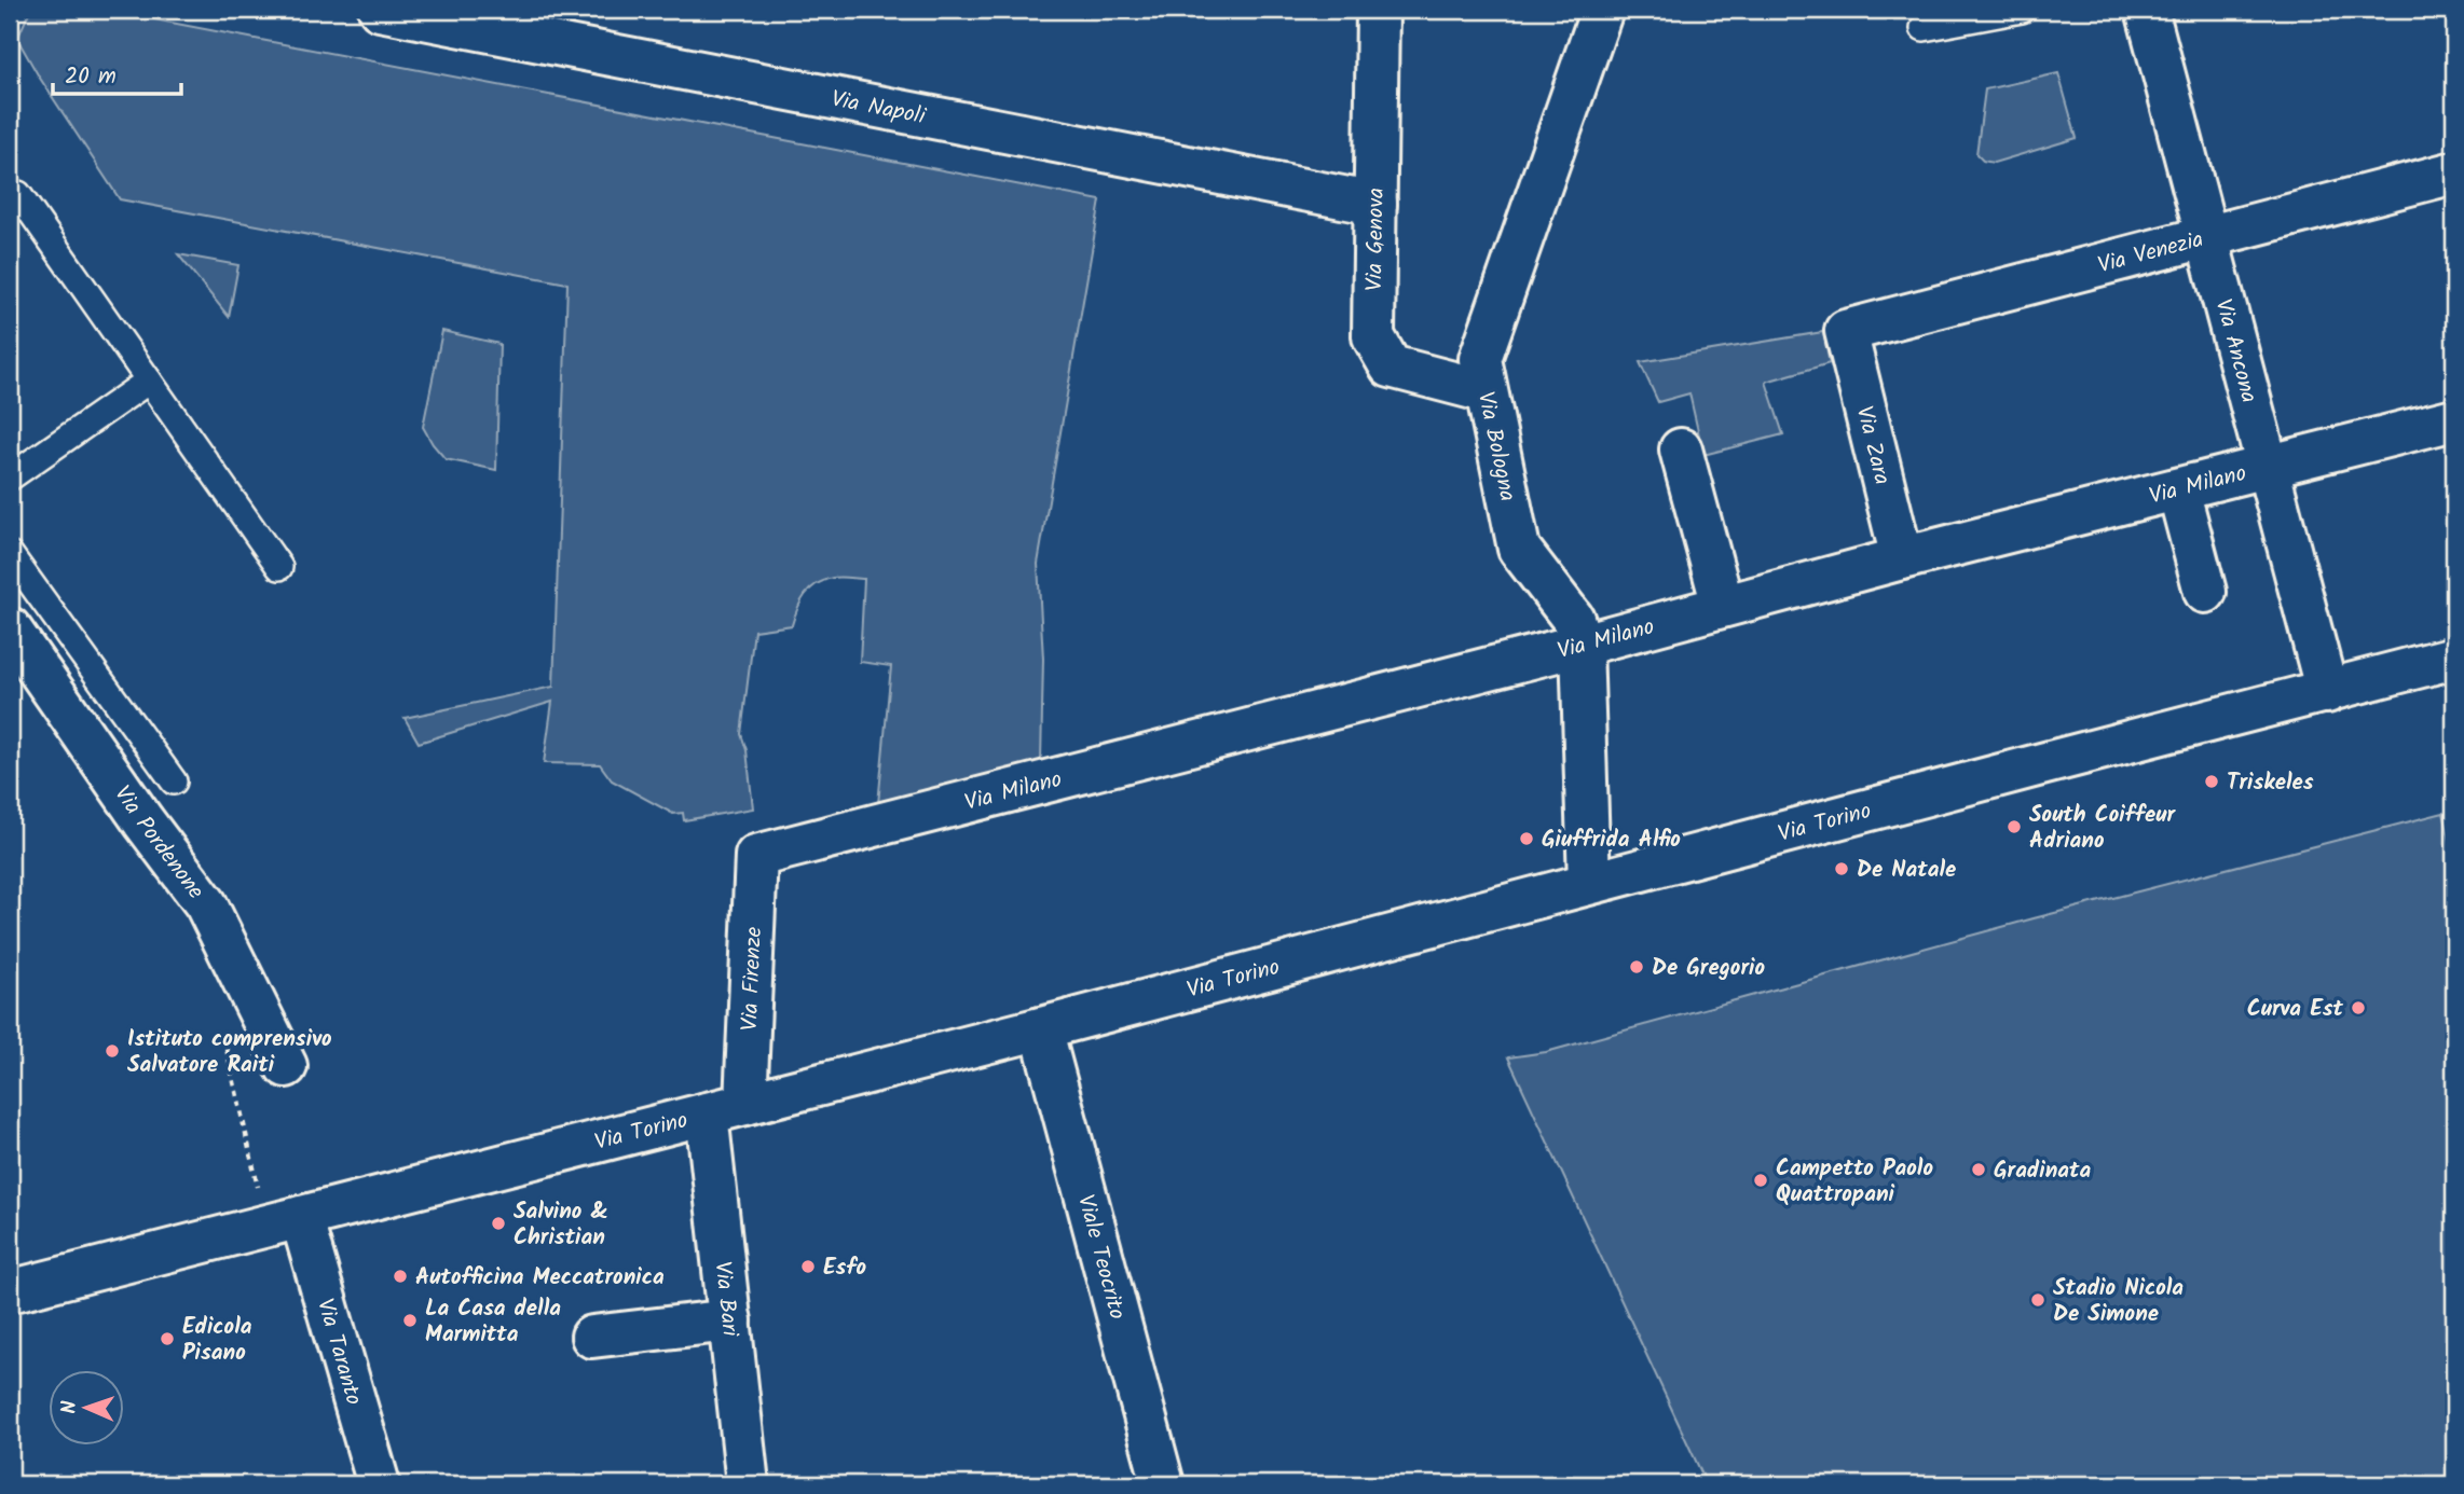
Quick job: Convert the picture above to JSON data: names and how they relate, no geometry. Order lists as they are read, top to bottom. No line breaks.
{"streets":{"street":["Via Napoli","Via Genova","Via Venezia","Via Ancona","Via Zara","Via Bologna","Via Milano","Via Torino","Via Pordenone","Via Firenze","Viale Teocrito","Via Bari","Via Taranto"]},"crossings":[["Via Napoli","Via Genova"],["Via Genova","Via Bologna"],["Via Venezia","Via Ancona"],["Via Venezia","Via Zara"],["Via Ancona","Via Milano"],["Via Ancona","Via Torino"],["Via Zara","Via Milano"],["Via Bologna","Via Milano"],["Via Bologna","Via Torino"],["Via Milano","Via Firenze"],["Via Torino","Via Firenze"],["Via Torino","Viale Teocrito"],["Via Torino","Via Bari"],["Via Torino","Via Taranto"],["Via Firenze","Via Bari"]],"places":["Triskeles","South Coiffeur Adriano","Giuffrida Alfio","De Natale","De Gregorio","Curva Est","Istituto comprensivo Salvatore Raiti","Gradinata","Campetto Paolo Quattropani","Salvino & Christian","Esfo","Autofficina Meccatronica","Stadio Nicola De Simone","La Casa della Marmitta","Edicola Pisano"],"scale_bar":"20 m","north":"left"}
